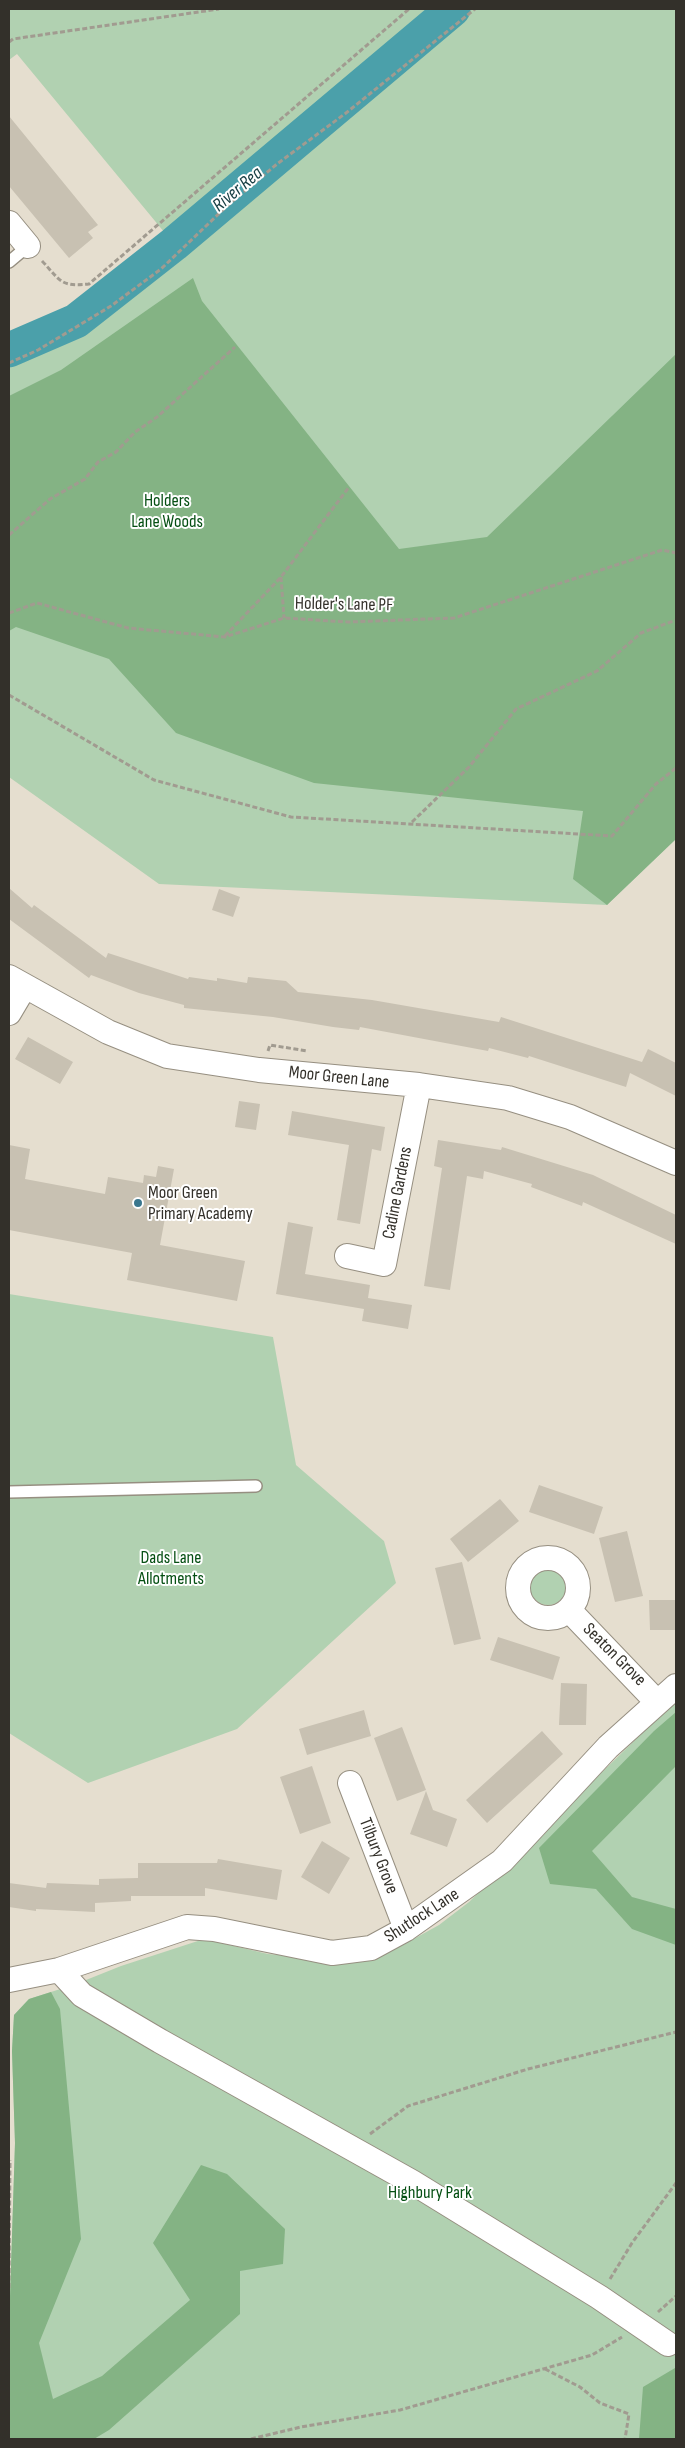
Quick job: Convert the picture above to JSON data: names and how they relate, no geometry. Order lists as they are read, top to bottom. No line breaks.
{"streets":{"street":["Moor Green Lane","Cadine Gardens","Seaton Grove","Tilbury Grove","Shutlock Lane"],"path":["Holder's Lane PF"]},"crossings":[["Moor Green Lane","Cadine Gardens"],["Seaton Grove","Shutlock Lane"],["Tilbury Grove","Shutlock Lane"]],"water":["River Rea"],"parks":["Holders Lane Woods","Dads Lane Allotments","Highbury Park"],"places":["Moor Green Primary Academy"]}
